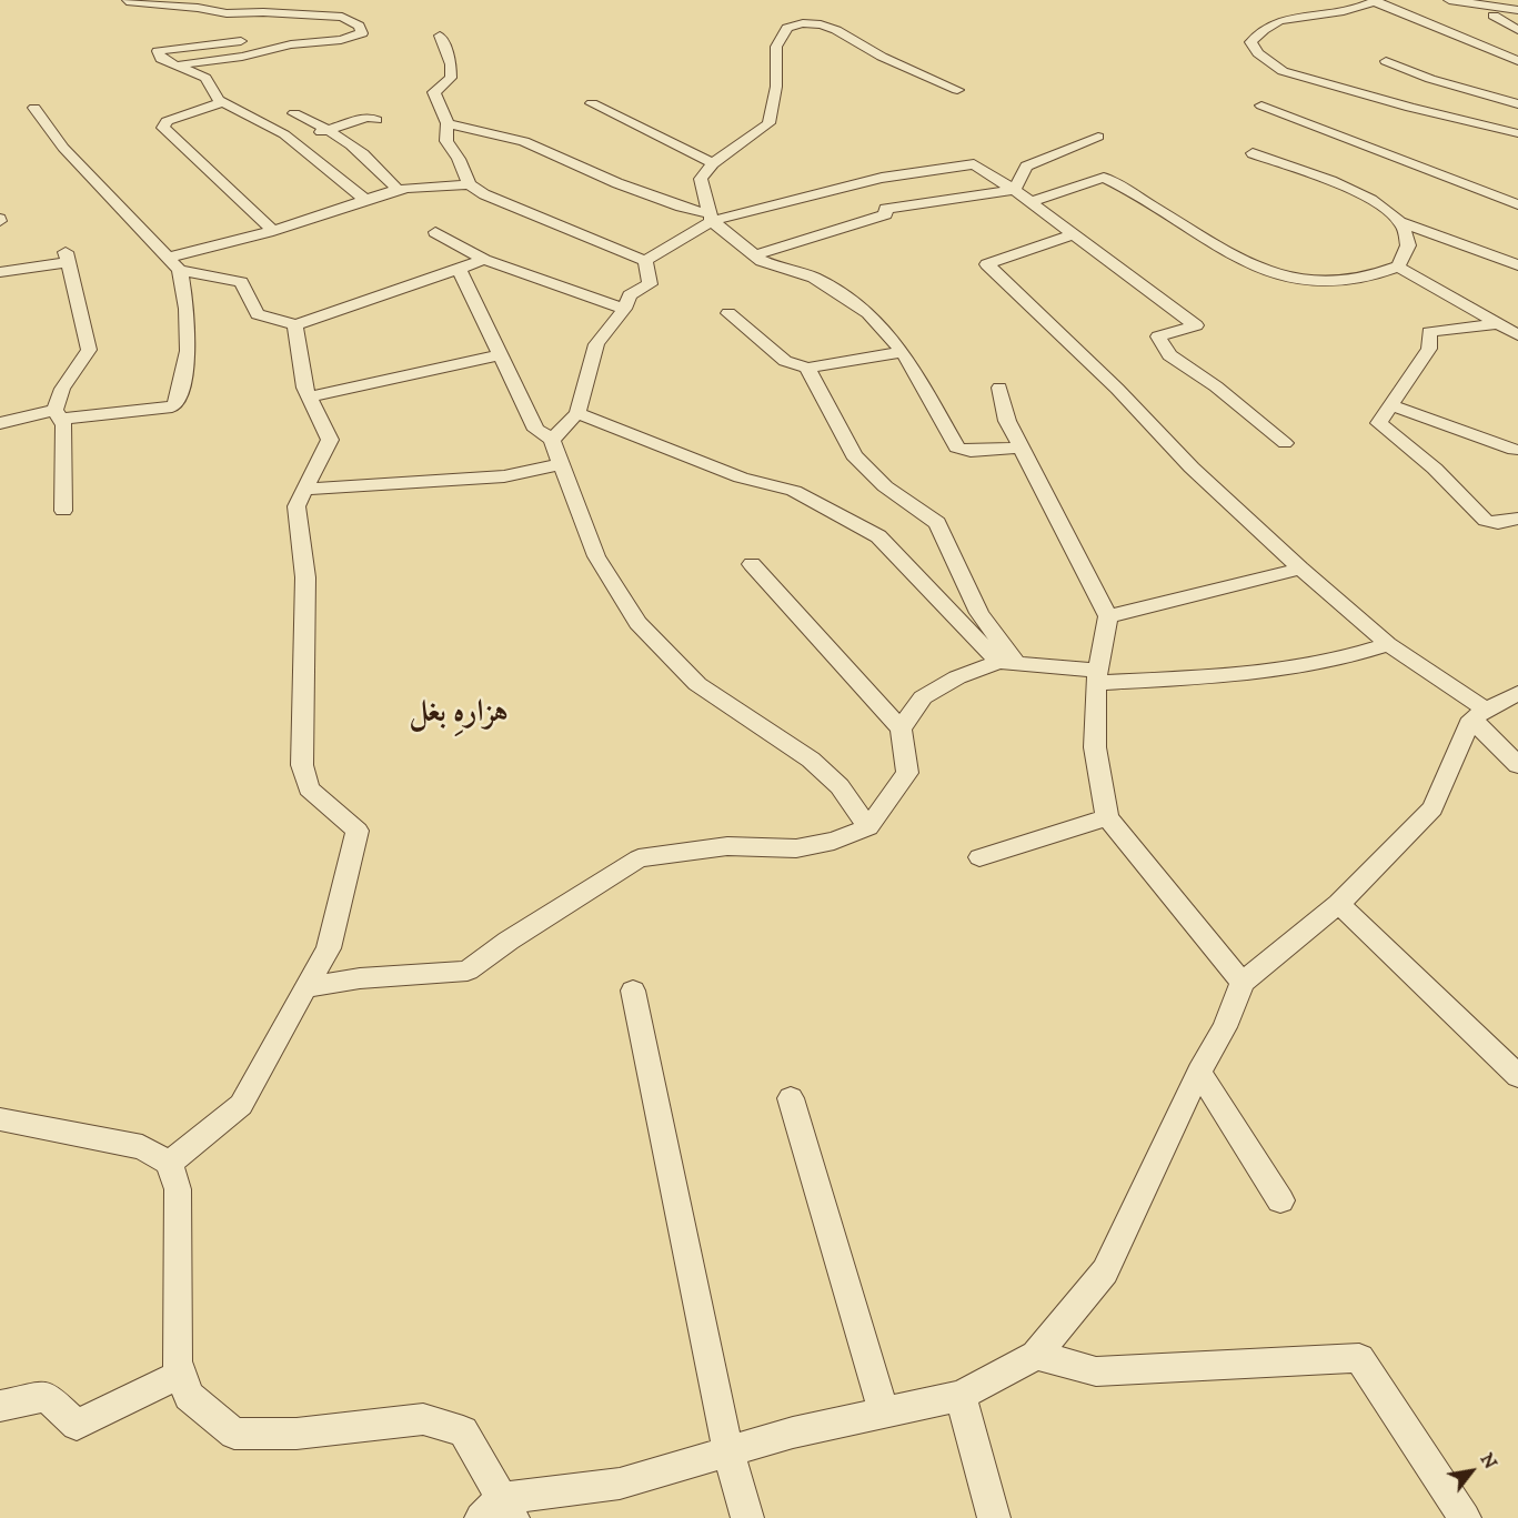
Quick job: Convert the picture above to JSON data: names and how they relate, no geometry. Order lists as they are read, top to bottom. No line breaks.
{"districts":["هزارهِ بغل"],"north":"top right"}
